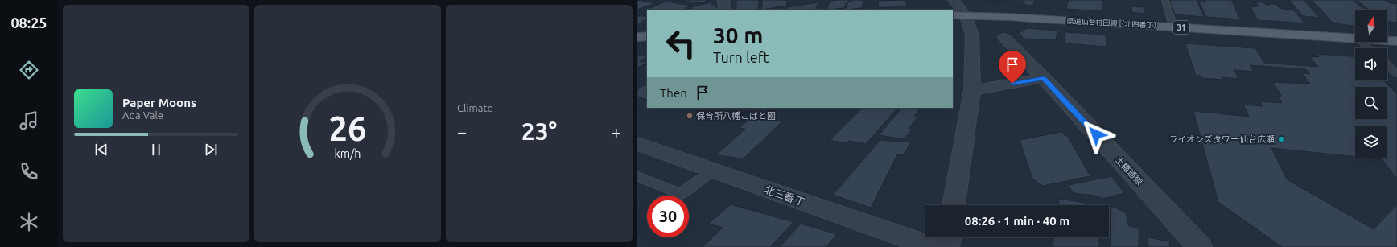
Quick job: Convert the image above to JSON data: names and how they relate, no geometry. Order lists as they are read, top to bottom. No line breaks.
{"streets":{"main road":["県道仙台村田線（北四番丁）","31"],"street":["土橋通線","北三番丁"]},"places":["保育所八幡こばと園","ライオンズタワー仙台広瀬"],"north":"top","page":{"tabs":"08:25","tile":"Climate","turn":["30 m","Turn left"],"then":"Then","song":["Paper Moons","Ada Vale"],"heat":["−","23°","+"],"limit":"30","trip":"08:26 · 1 min · 40 m","gauge":["26","km/h"]}}
